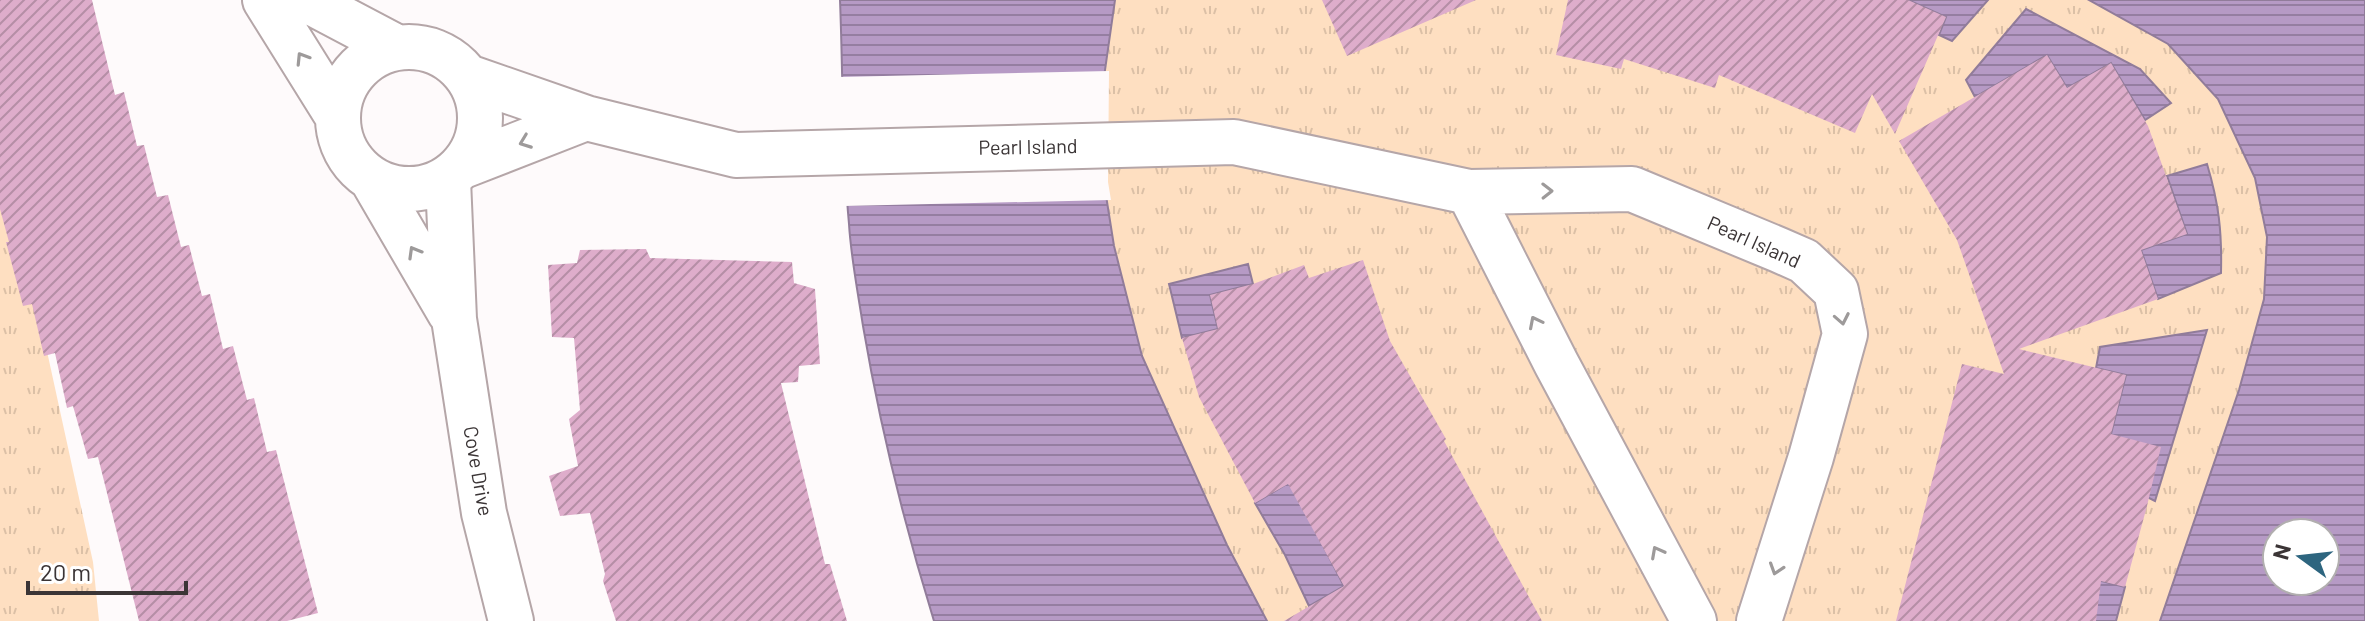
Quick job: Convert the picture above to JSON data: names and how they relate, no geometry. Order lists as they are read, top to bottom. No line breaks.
{"streets":{"street":["Pearl Island","Cove Drive"]},"crossings":[["Pearl Island","Cove Drive"]],"scale_bar":"20 m","north":"left"}
